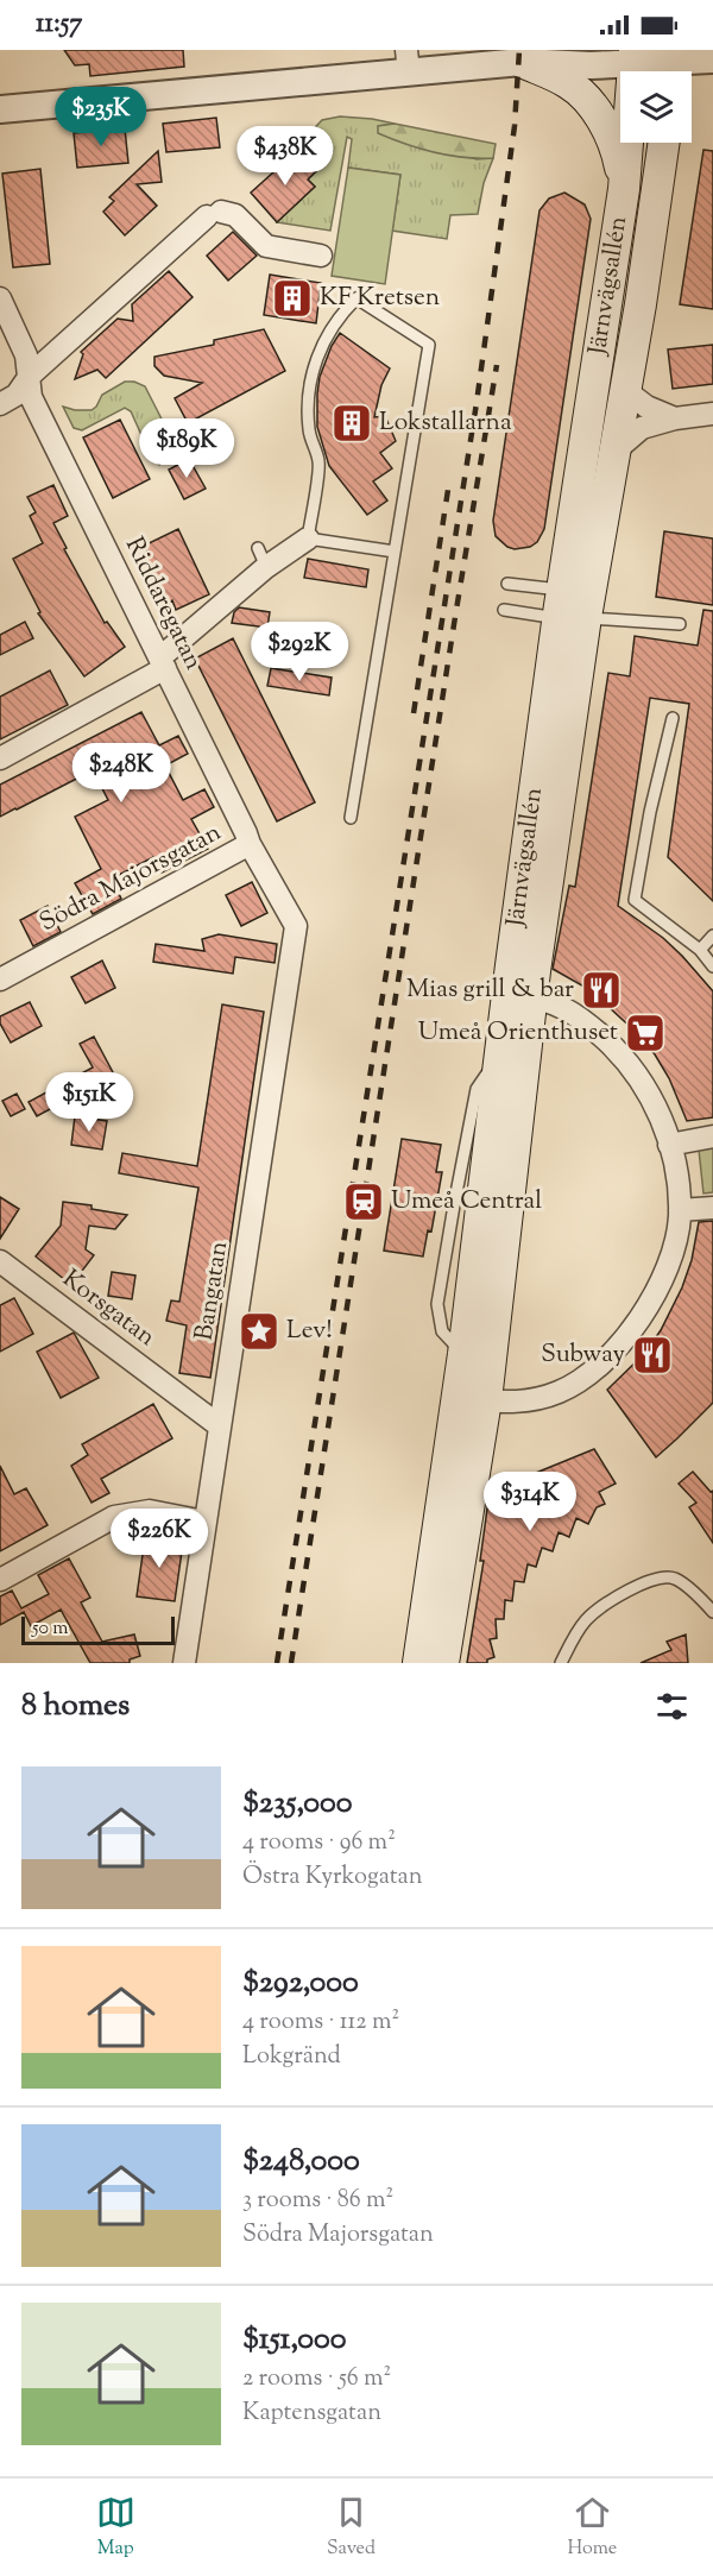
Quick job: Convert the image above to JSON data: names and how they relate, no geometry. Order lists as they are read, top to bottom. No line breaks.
{"streets":{"main road":["Järnvägsallén"],"street":["Riddaregatan","Södra Majorsgatan","Bangatan","Korsgatan"]},"crossings":[["Riddaregatan","Södra Majorsgatan"],["Riddaregatan","Bangatan"],["Bangatan","Korsgatan"]],"places":{"building":["KF Kretsen","Lokstallarna"],"restaurant":["Mias grill & bar","Subway"],"supermarket":["Umeå Orienthuset"],"station":["Umeå Central"],"place":["Lev!"]},"scale_bar":"50 m","page":{"status":"11:57","price":["$235K","$438K","$189K","$292K","$248K","$151K","$314K","$226K"],"scale":"50 m","heading":"8 homes","list":[{"name":"$235,000","note":"4 rooms · 96 m² · Östra Kyrkogatan"},{"name":"$292,000","note":"4 rooms · 112 m² · Lokgränd"},{"name":"$248,000","note":"3 rooms · 86 m² · Södra Majorsgatan"},{"name":"$151,000","note":"2 rooms · 56 m² · Kaptensgatan"}],"tabs":["Map","Saved","Home"]}}
